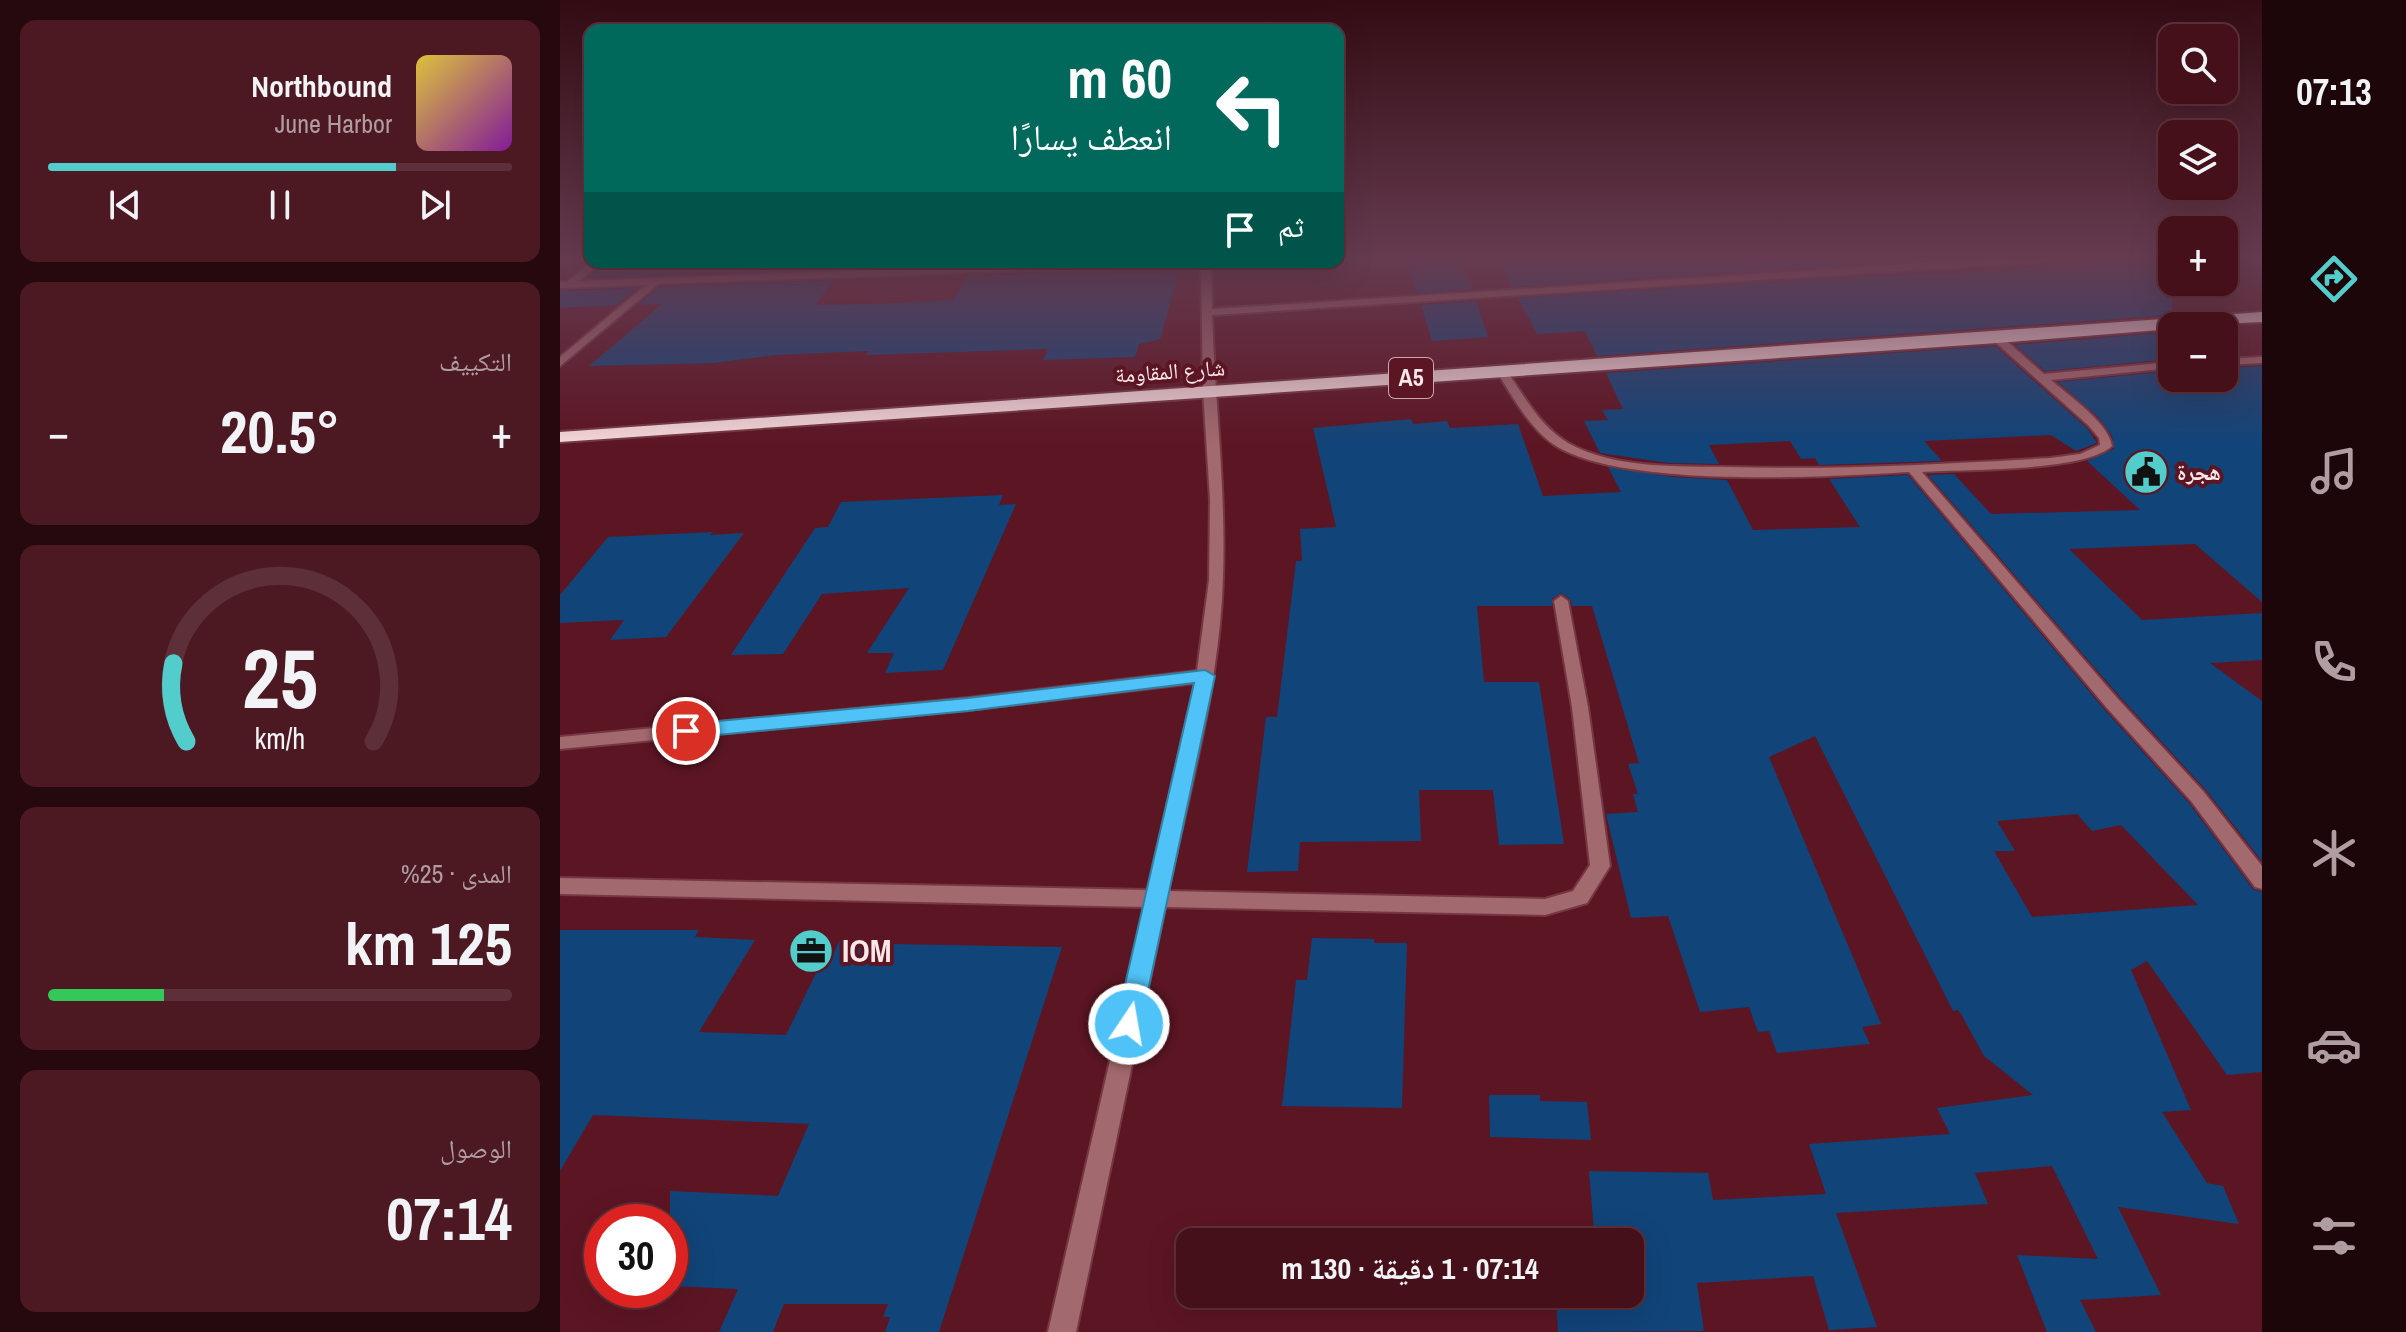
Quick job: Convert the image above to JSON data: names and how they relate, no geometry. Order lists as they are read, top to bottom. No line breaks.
{"streets":{"highway":["شارع المقاومة","A5"]},"places":{"public building":["هجرة"],"office":["IOM"]},"page":{"tabs":"07:13","map_buttons":["+","−"],"turn":["60 m","انعطف يسارًا"],"song":["Northbound","June Harbor"],"then":"ثم","tile":["التكييف",["المدى · 25%","125 km"],["الوصول","07:14"]],"heat":["−","20.5°","+"],"limit":"30","trip":"07:14 · 1 دقيقة · 130 m","gauge":["25","km/h"]}}
